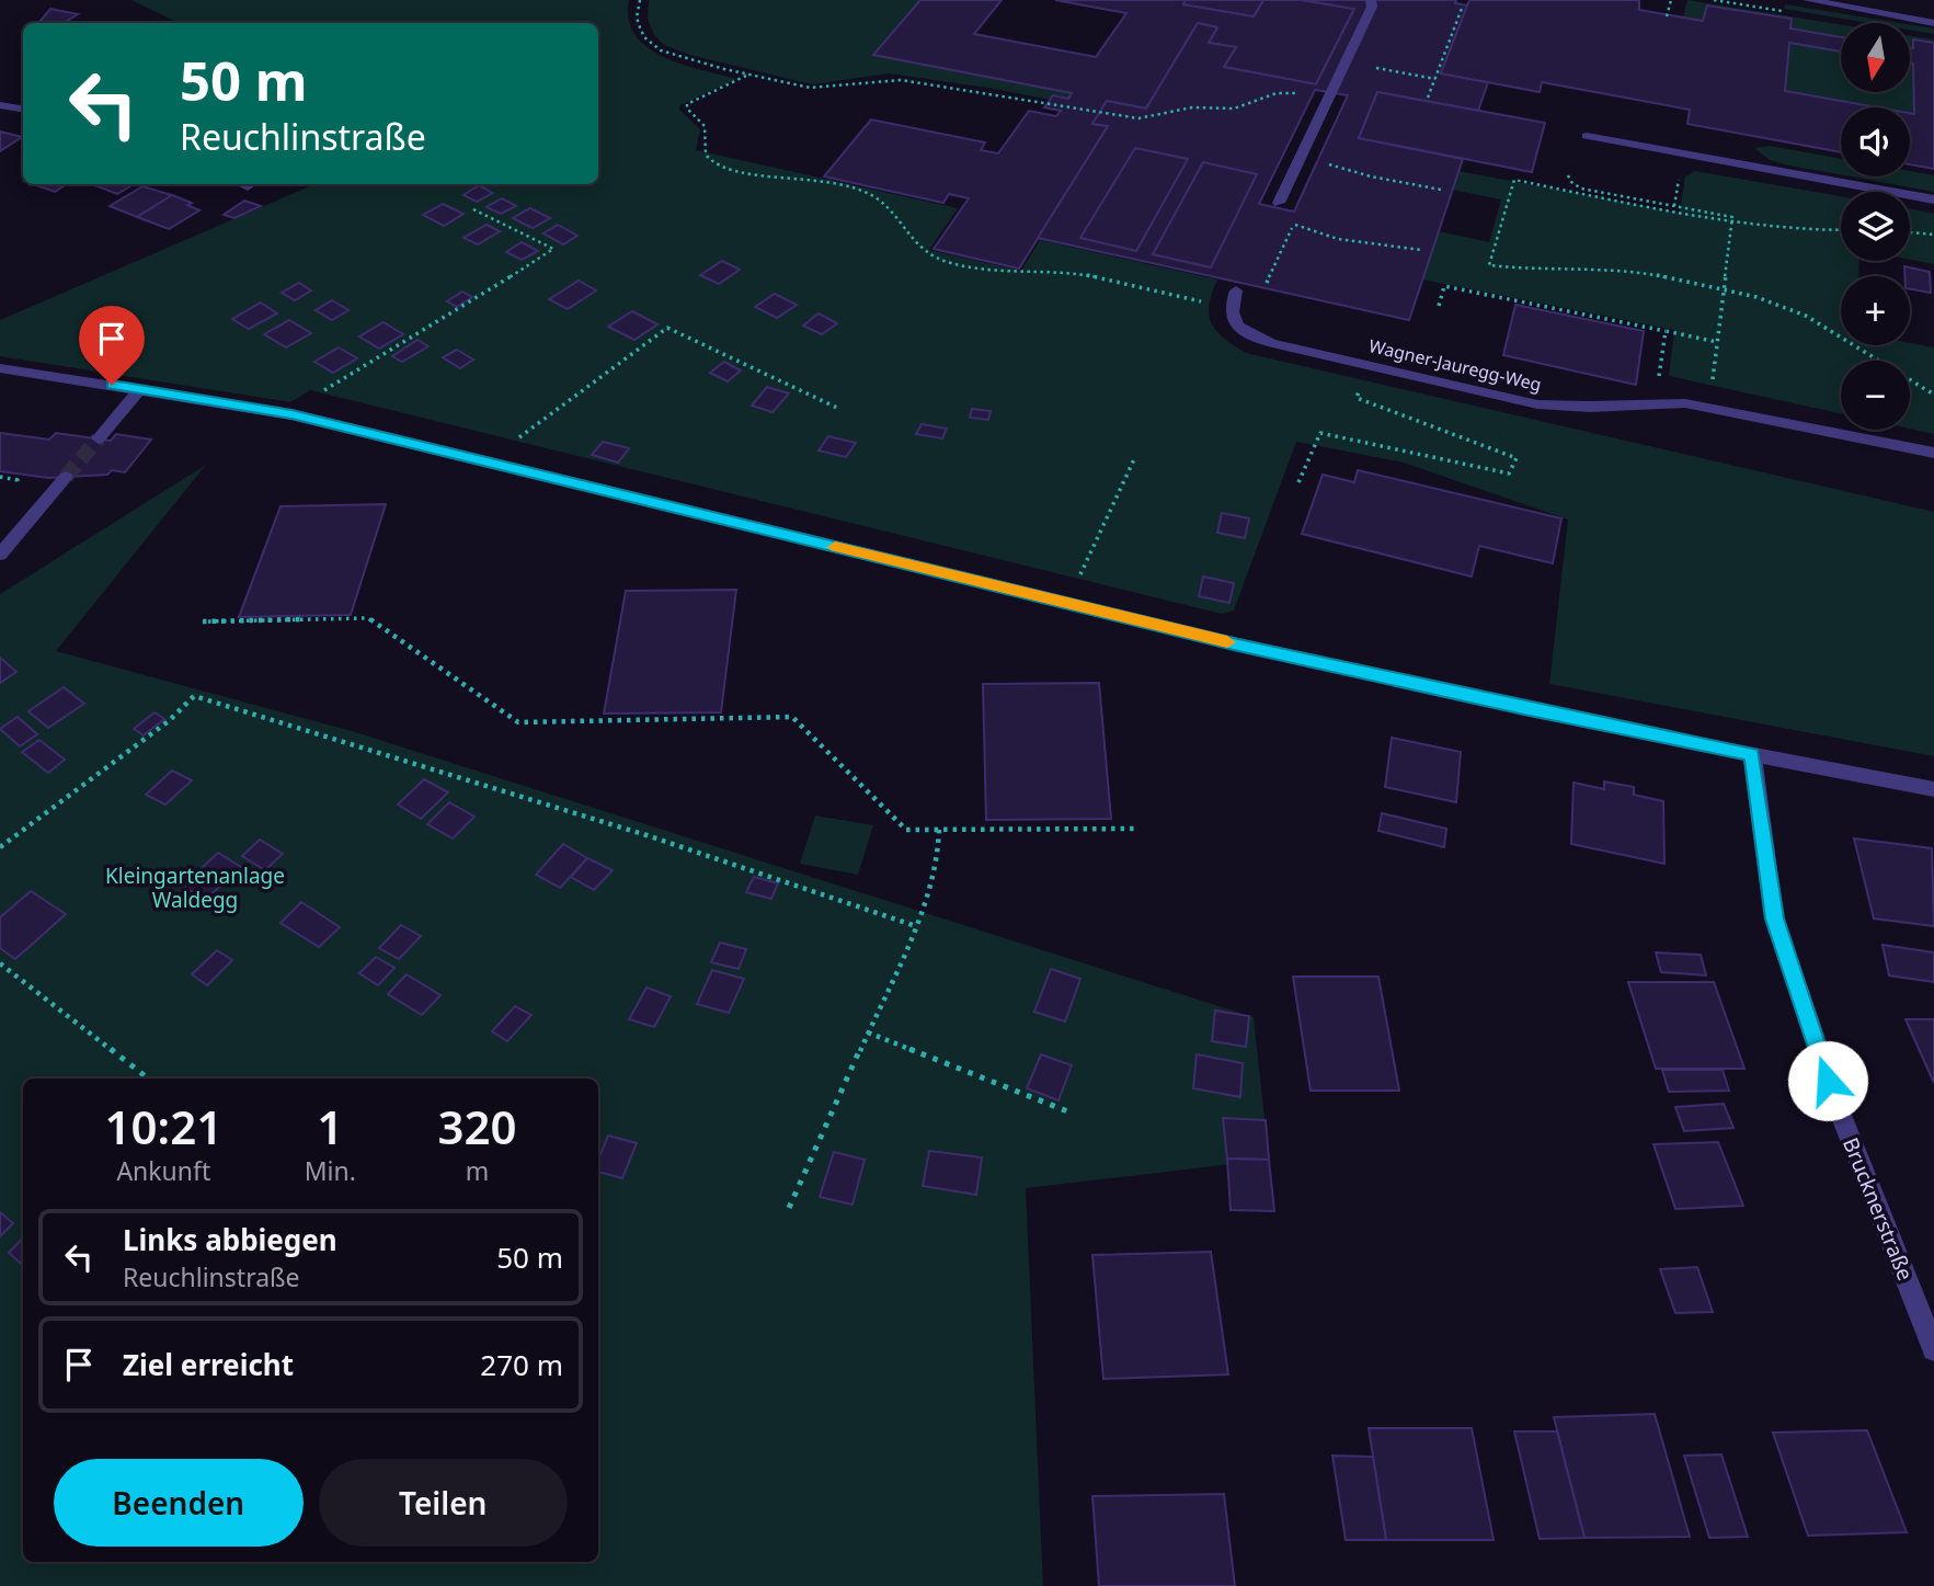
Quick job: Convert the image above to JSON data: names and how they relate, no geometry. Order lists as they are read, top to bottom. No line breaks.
{"streets":{"street":["Wagner-Jauregg-Weg","Brucknerstraße"]},"parks":["Kleingartenanlage Waldegg"],"north":"bottom","page":{"map_buttons":["+","−"],"turn":["50 m","Reuchlinstraße"],"eta":["10:21","Ankunft","1","Min.","320","m"],"list":[{"name":"Links abbiegen","note":"Reuchlinstraße","value":"50 m"},{"name":"Ziel erreicht","value":"270 m"}],"buttons":["Beenden","Teilen"]}}
